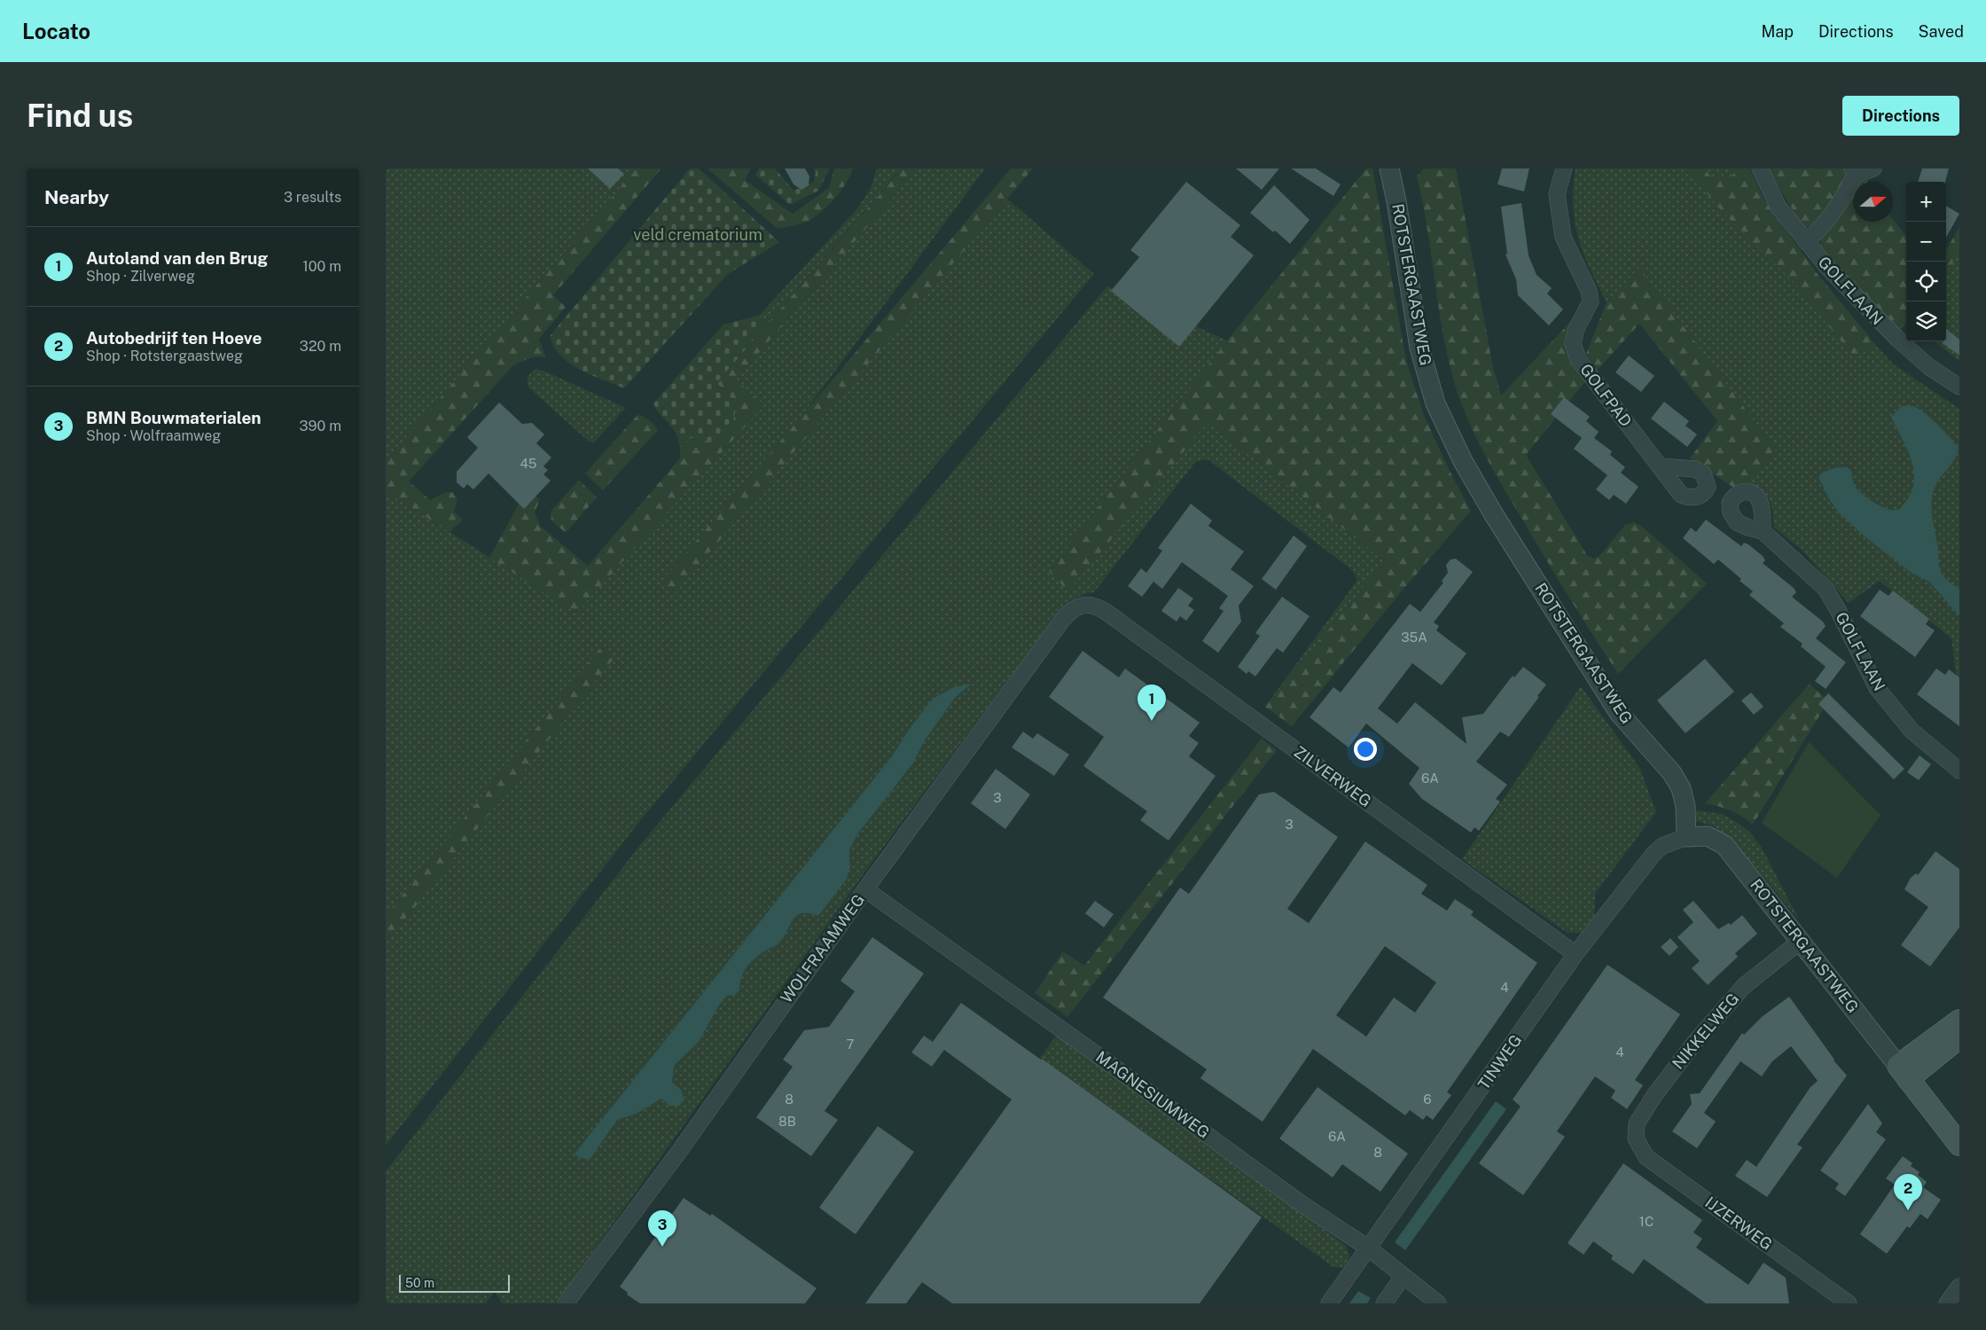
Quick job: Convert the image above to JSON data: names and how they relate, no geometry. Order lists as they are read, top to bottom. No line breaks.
{"streets":{"main road":["ROTSTERGAASTWEG"],"street":["GOLFLAAN","GOLFPAD","ZILVERWEG","WOLFRAAMWEG","NIKKELWEG","TINWEG","MAGNESIUMWEG","IJZERWEG"]},"crossings":[["ROTSTERGAASTWEG","NIKKELWEG"],["ROTSTERGAASTWEG","TINWEG"],["ZILVERWEG","WOLFRAAMWEG"],["ZILVERWEG","TINWEG"],["WOLFRAAMWEG","MAGNESIUMWEG"],["NIKKELWEG","IJZERWEG"],["TINWEG","MAGNESIUMWEG"]],"parks":["veld crematorium"],"house_numbers":["45","35A","6A","3","3","4","7","4","8","6","8B","6A","8","1C"],"scale_bar":"50 m","north":"right","page":{"header":"Locato","nav":["Map","Directions","Saved"],"buttons":"Directions","title":"Find us","heading":["Nearby","3 results"],"map_buttons":["+","−"],"list":[{"mark":"1","name":"Autoland van den Brug","note":"Shop · Zilverweg","value":"100 m"},{"mark":"2","name":"Autobedrijf ten Hoeve","note":"Shop · Rotstergaastweg","value":"320 m"},{"mark":"3","name":"BMN Bouwmaterialen","note":"Shop · Wolfraamweg","value":"390 m"}],"pins":["1","2","3"],"scale":"50 m"}}
